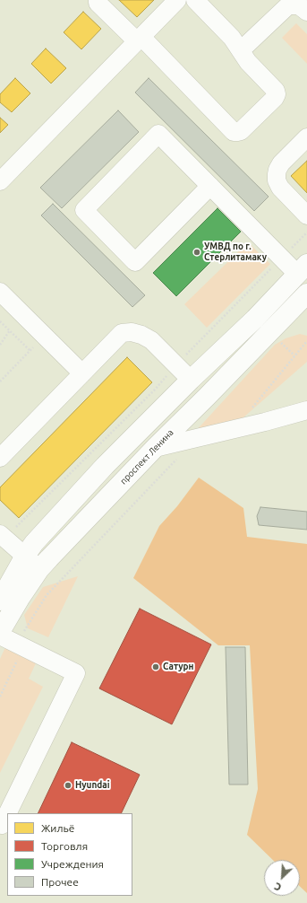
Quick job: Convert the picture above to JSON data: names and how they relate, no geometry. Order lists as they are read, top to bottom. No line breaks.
{"streets":{"main road":["проспект Ленина"]},"places":["УМВД по г. Стерлитамаку","Сатурн","Hyundai"],"legend":["Жильё","Торговля","Учреждения","Прочее"],"north":"bottom left"}
